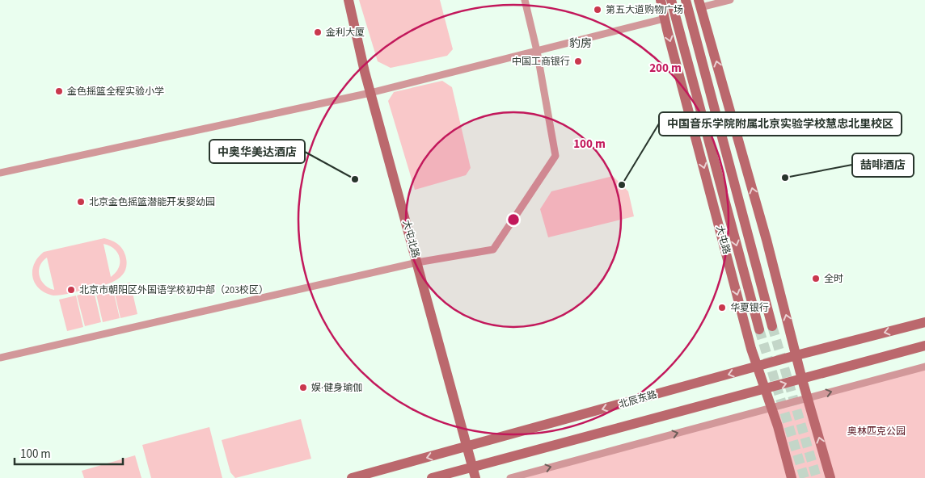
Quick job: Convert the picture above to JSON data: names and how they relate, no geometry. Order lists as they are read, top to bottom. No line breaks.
{"streets":{"main road":["大屯北路","大屯路","北辰东路"]},"crossings":[["大屯北路","北辰东路"],["大屯路","北辰东路"]],"districts":["豹房"],"parks":["奥林匹克公园"],"places":["第五大道购物广场","金利大厦","中国工商银行","金色摇篮全程实验小学","喆啡酒店","中奥华美达酒店","中国音乐学院附属北京实验学校慧忠北里校区","北京金色摇篮潜能开发婴幼园","全时","北京市朝阳区外国语学校初中部（203校区）","华夏银行","娱·健身瑜伽"],"scale_bar":"100 m","rings":["200 m","100 m"]}
